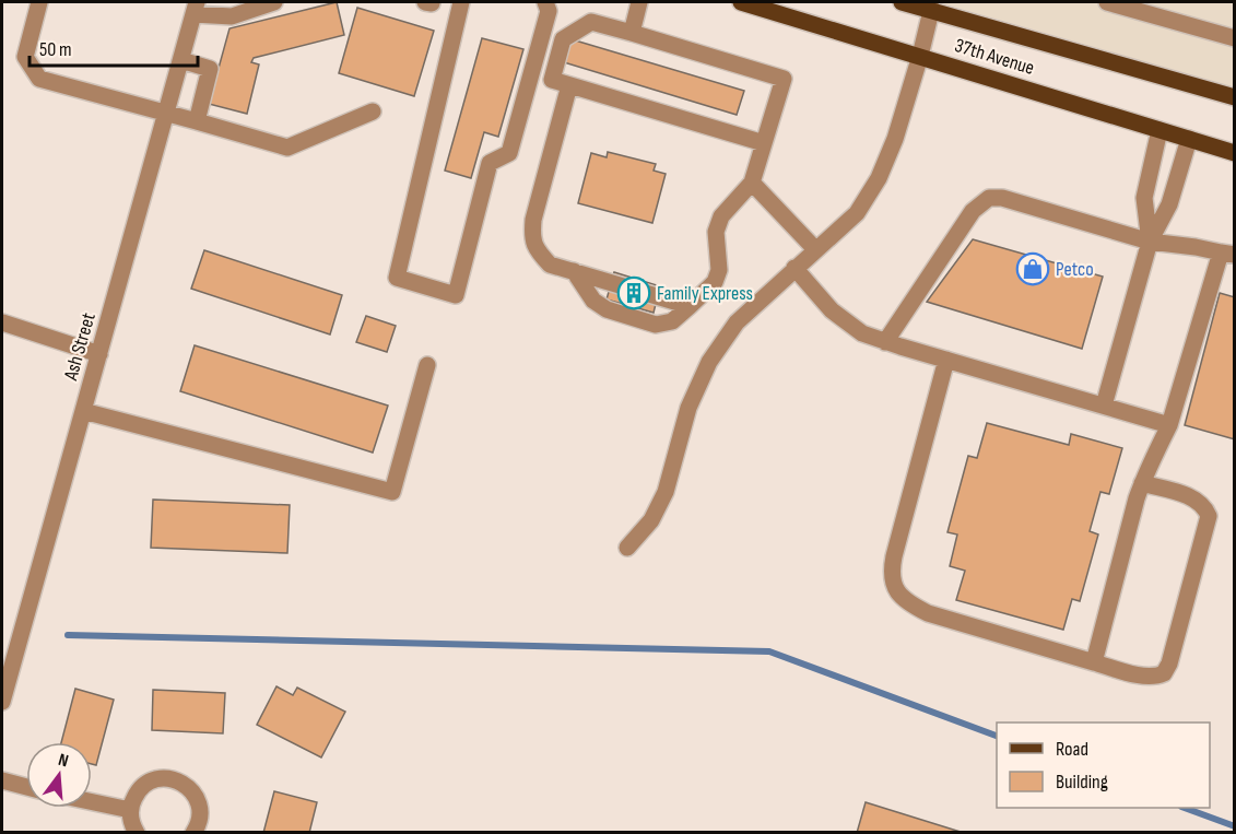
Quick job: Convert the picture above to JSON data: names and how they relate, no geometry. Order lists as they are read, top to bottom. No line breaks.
{"streets":{"main road":["37th Avenue"],"street":["Ash Street"]},"places":{"shop":["Petco"],"building":["Family Express"]},"legend":["Road","Building"],"scale_bar":"50 m","north":"top"}
